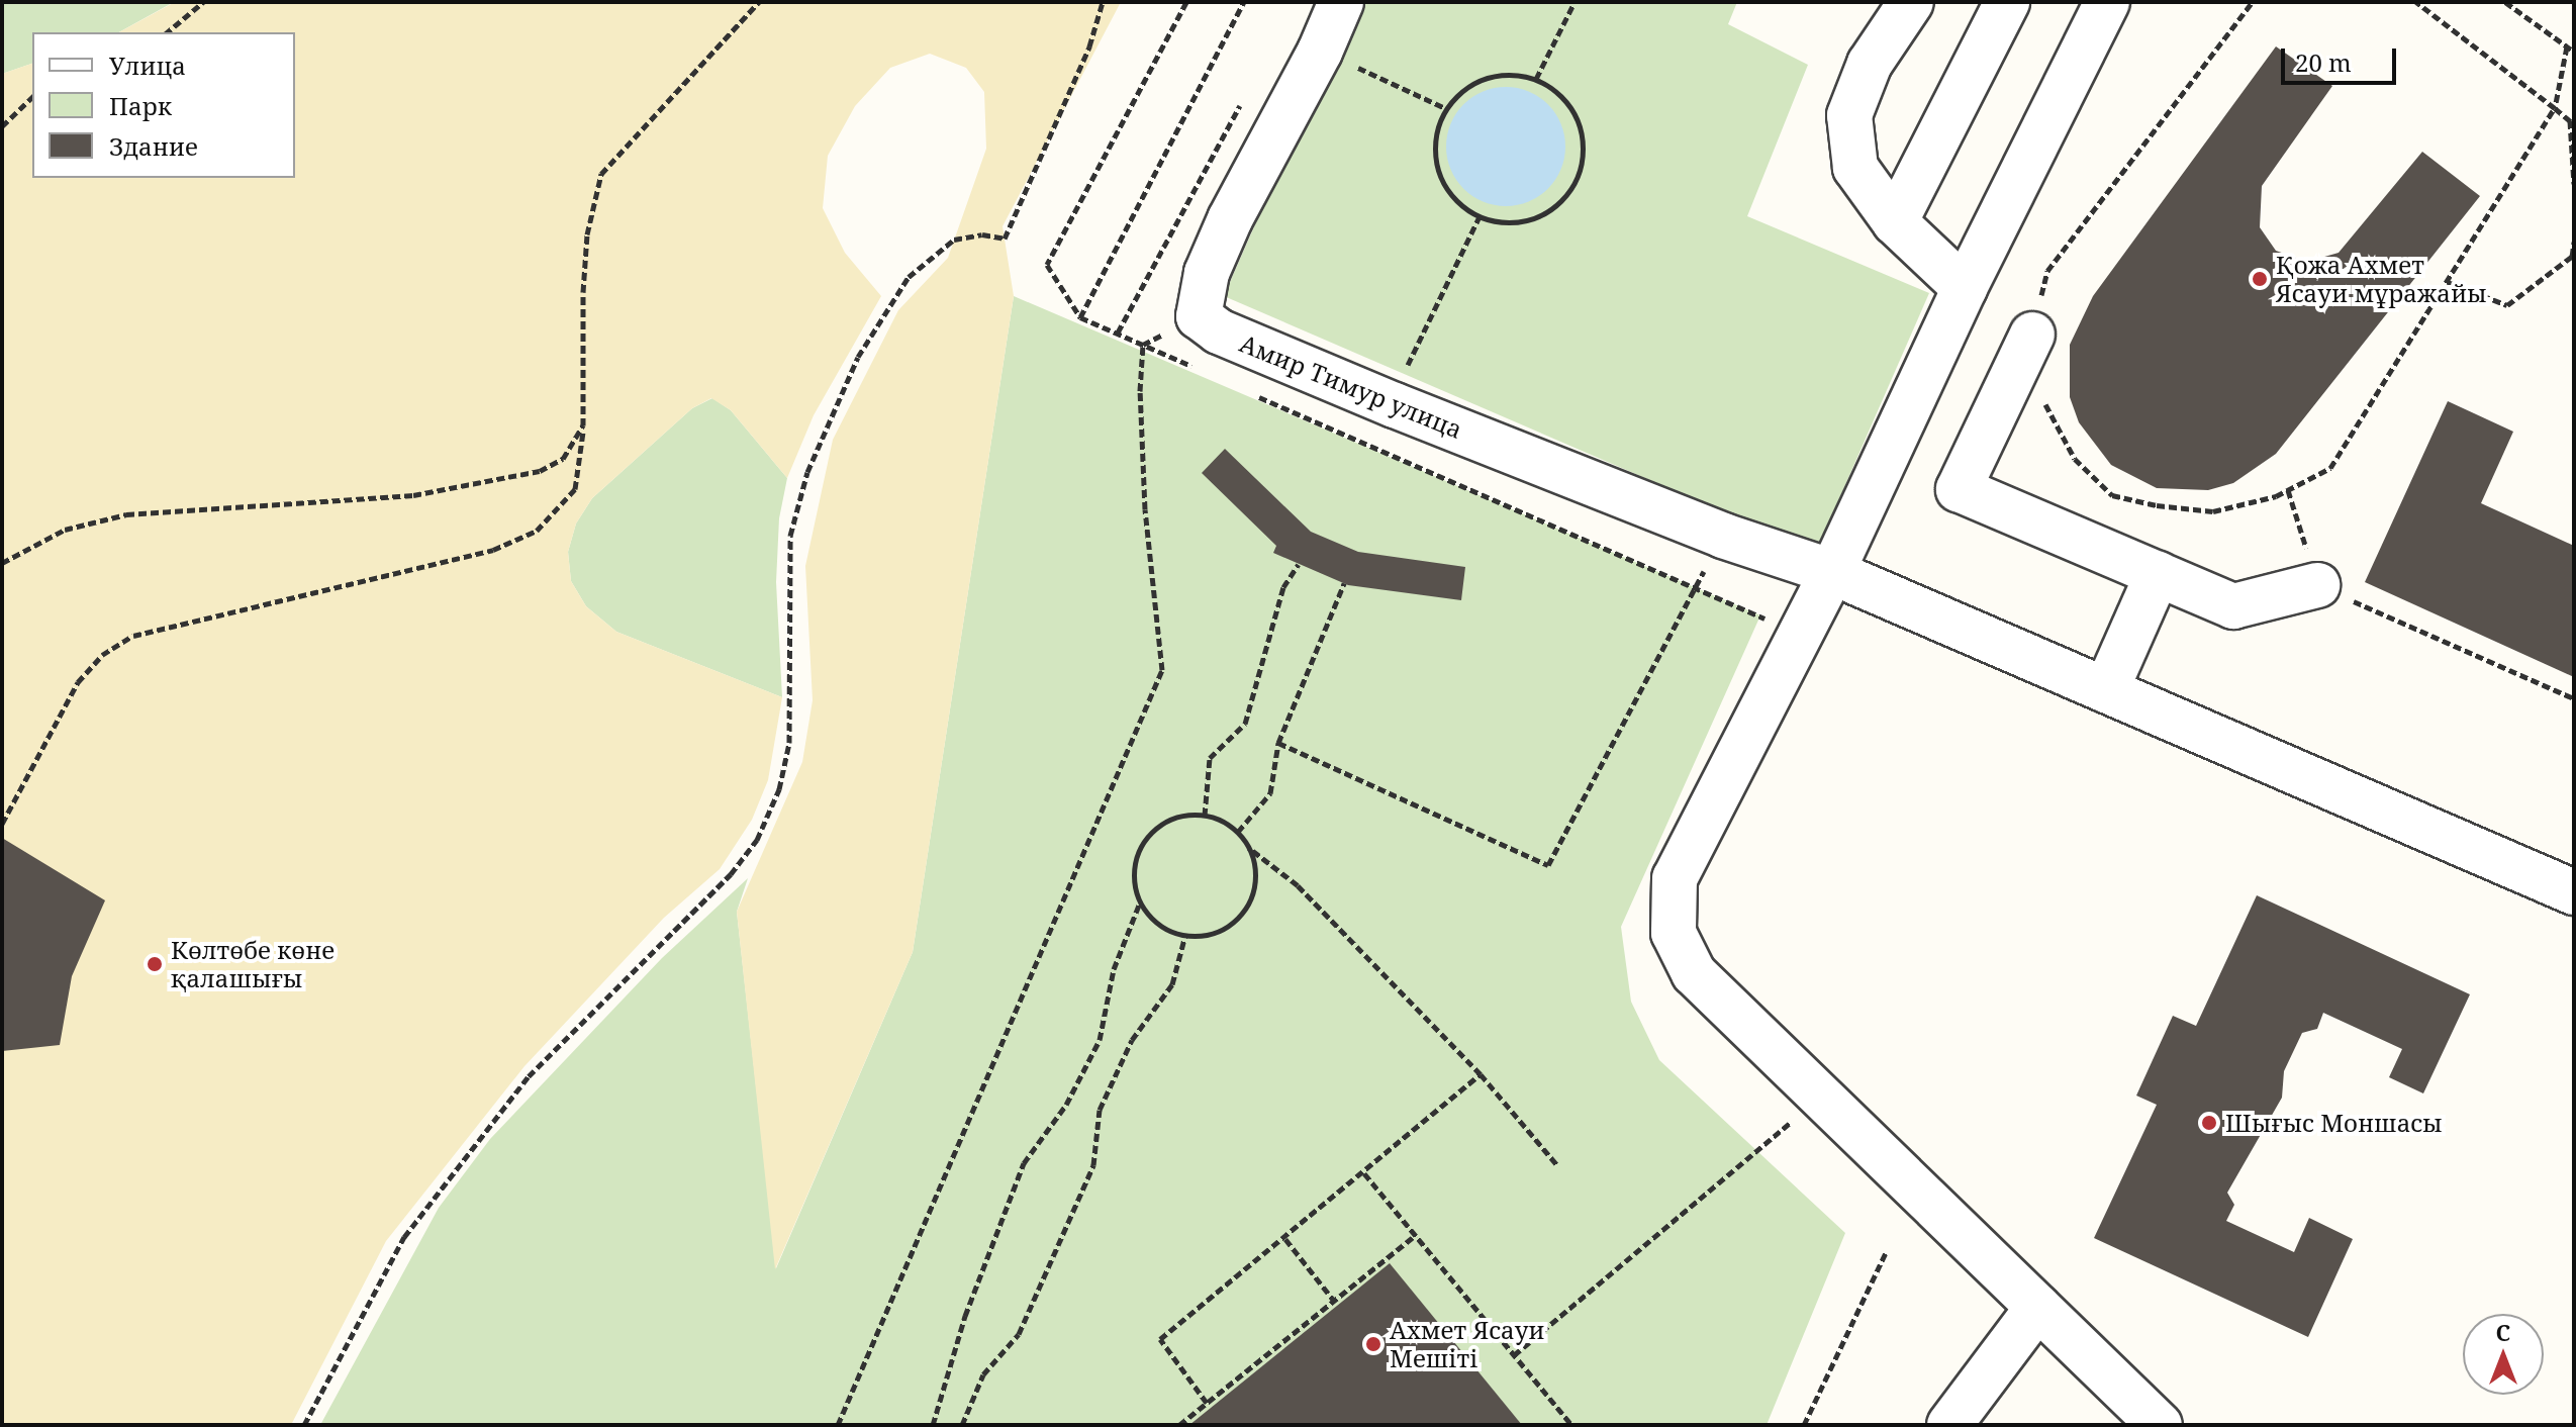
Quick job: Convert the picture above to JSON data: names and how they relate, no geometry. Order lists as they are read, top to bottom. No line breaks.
{"streets":{"street":["Амир Тимур улица"]},"places":["Қожа Ахмет Ясауи мұражайы","Көлтөбе көне қалашығы","Шығыс Моншасы","Ахмет Ясауи Мешіті"],"legend":["Улица","Парк","Здание"],"scale_bar":"20 m","north":"top"}
